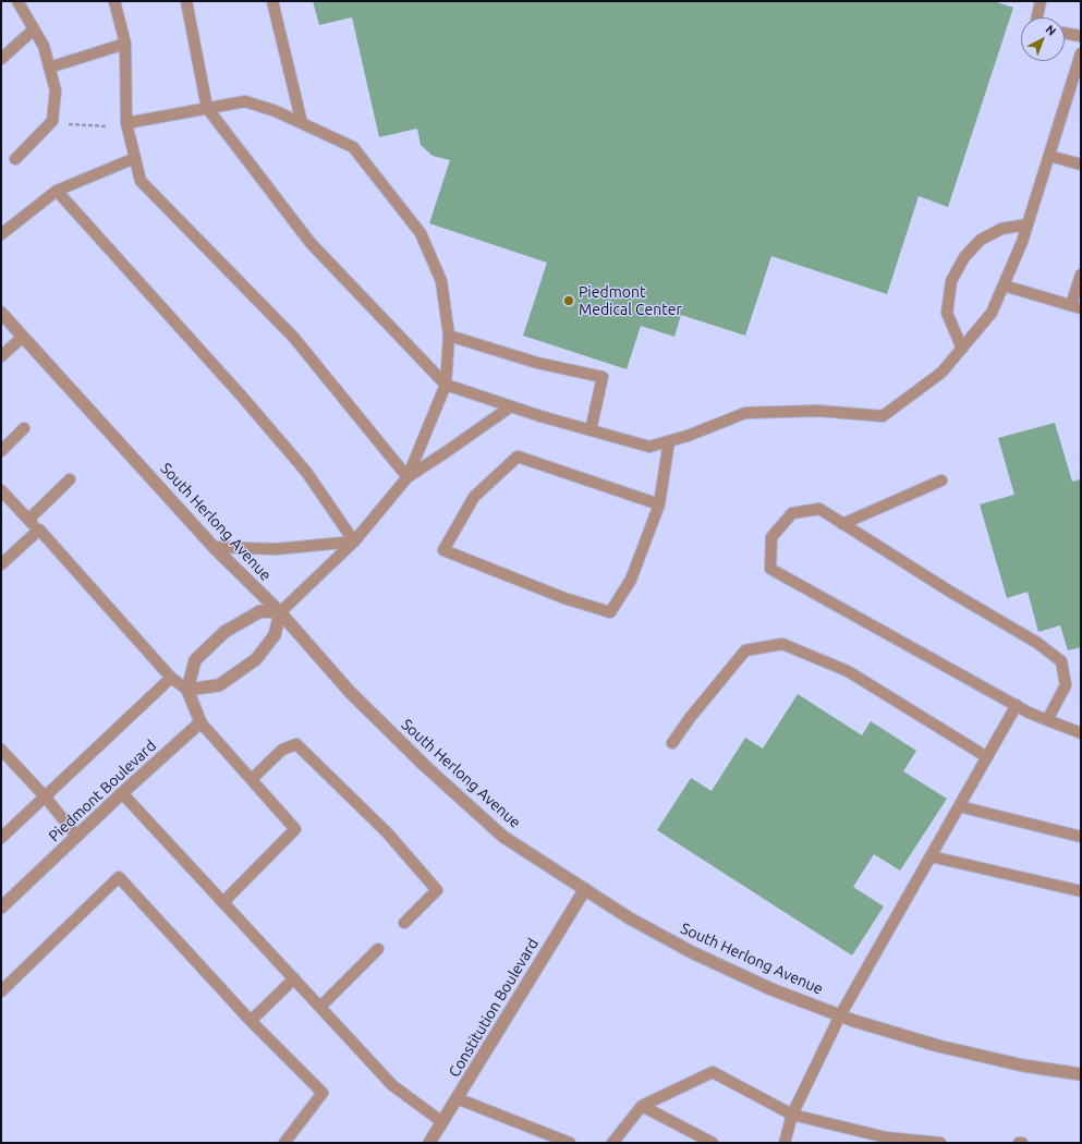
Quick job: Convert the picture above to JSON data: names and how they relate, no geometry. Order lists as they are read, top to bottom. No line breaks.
{"streets":{"street":["South Herlong Avenue","Piedmont Boulevard","Constitution Boulevard"]},"crossings":[["South Herlong Avenue","Constitution Boulevard"]],"places":["Piedmont Medical Center"],"north":"top right"}
